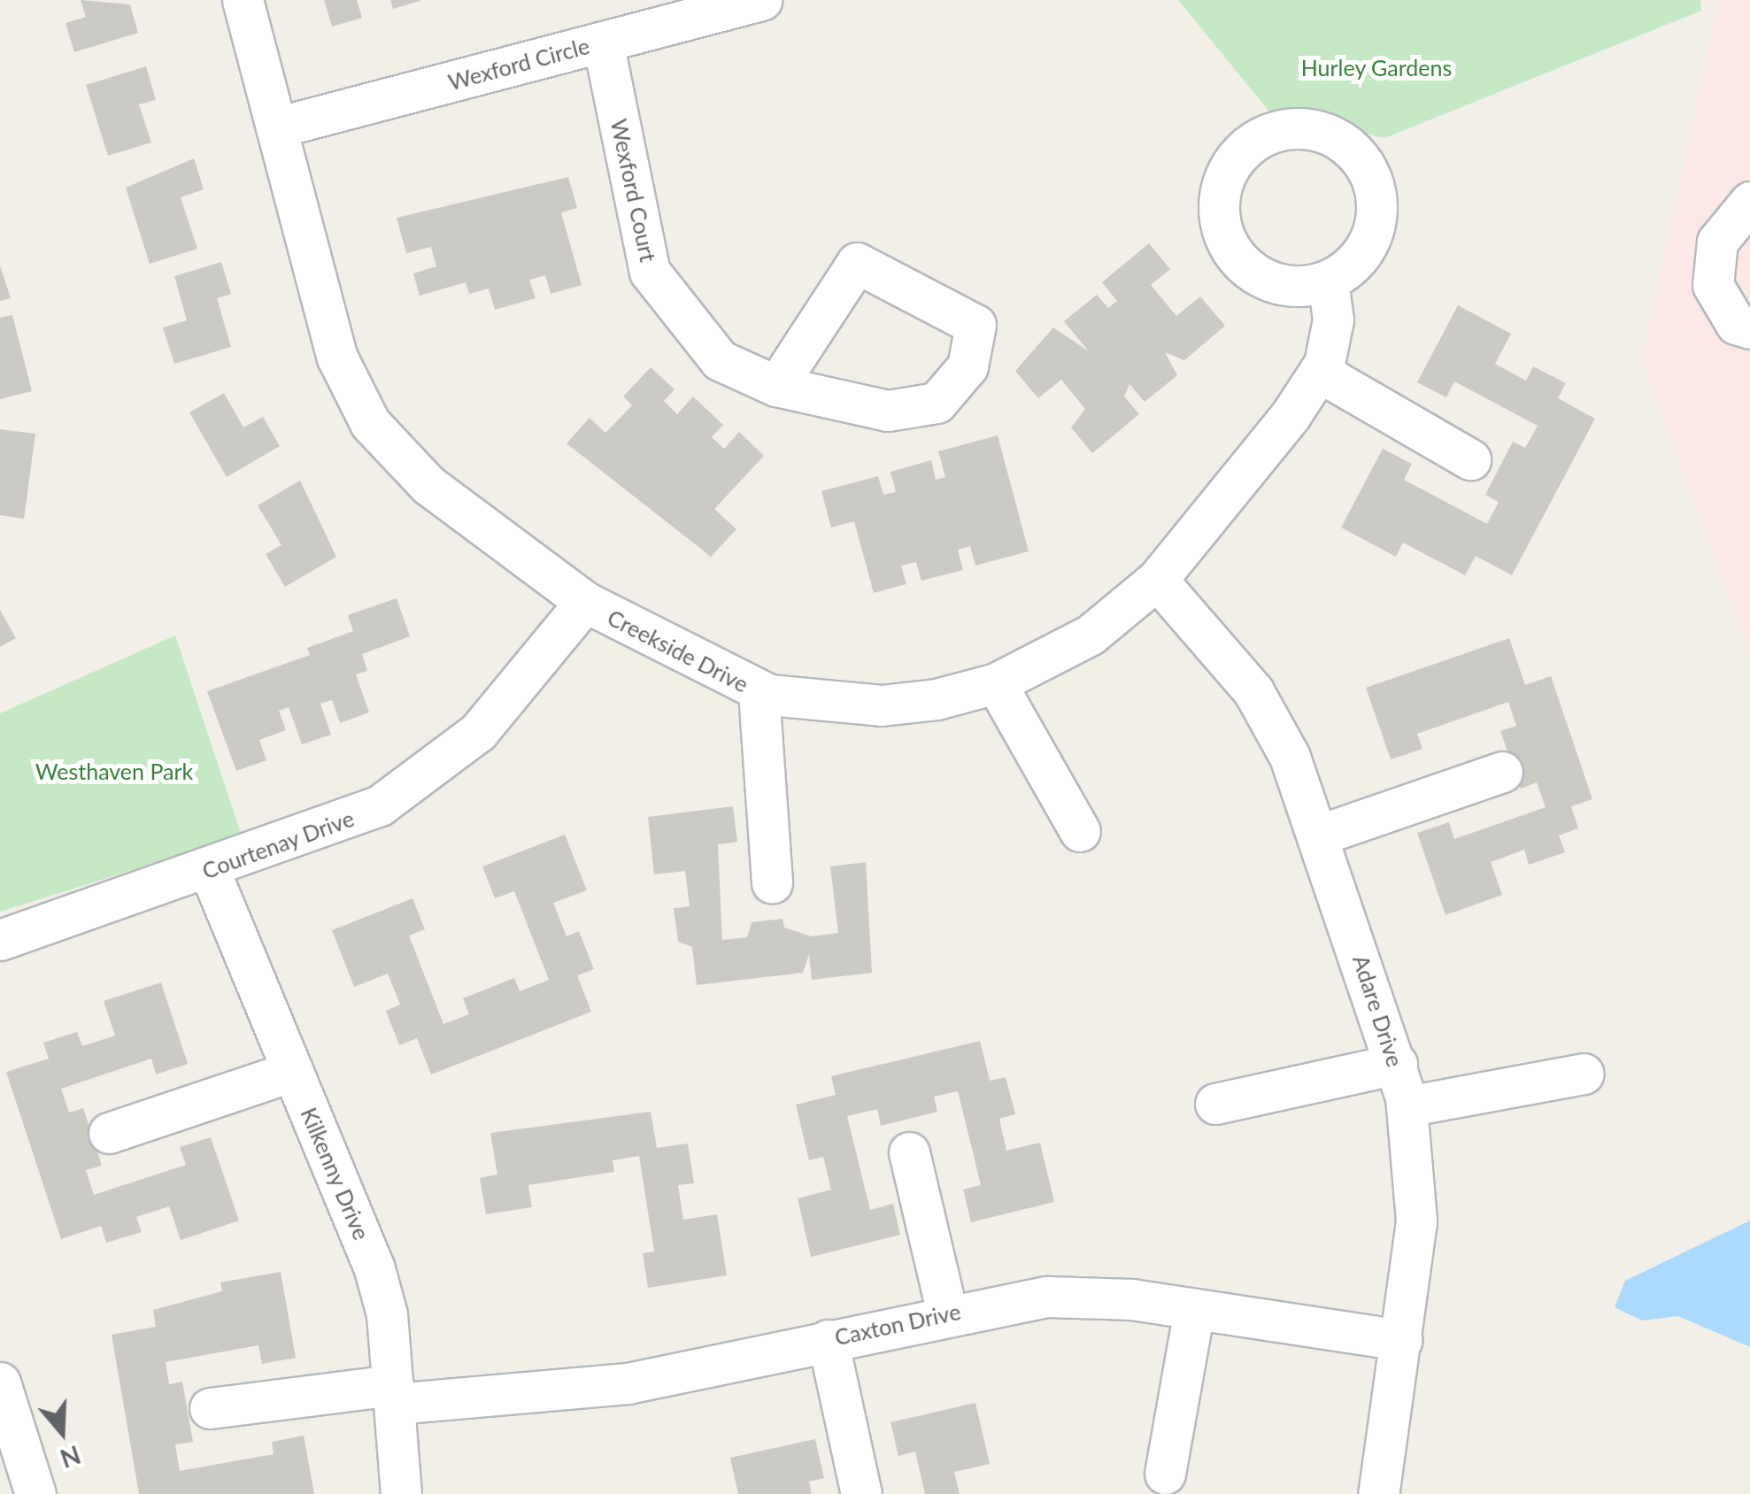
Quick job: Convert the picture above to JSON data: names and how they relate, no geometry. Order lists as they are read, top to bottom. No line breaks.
{"streets":{"street":["Wexford Circle","Wexford Court","Creekside Drive","Courtenay Drive","Adare Drive","Kilkenny Drive","Caxton Drive"]},"crossings":[["Wexford Circle","Wexford Court"],["Wexford Circle","Creekside Drive"],["Creekside Drive","Courtenay Drive"],["Creekside Drive","Adare Drive"],["Courtenay Drive","Kilkenny Drive"],["Adare Drive","Caxton Drive"],["Kilkenny Drive","Caxton Drive"]],"parks":["Hurley Gardens","Westhaven Park"],"north":"bottom"}
